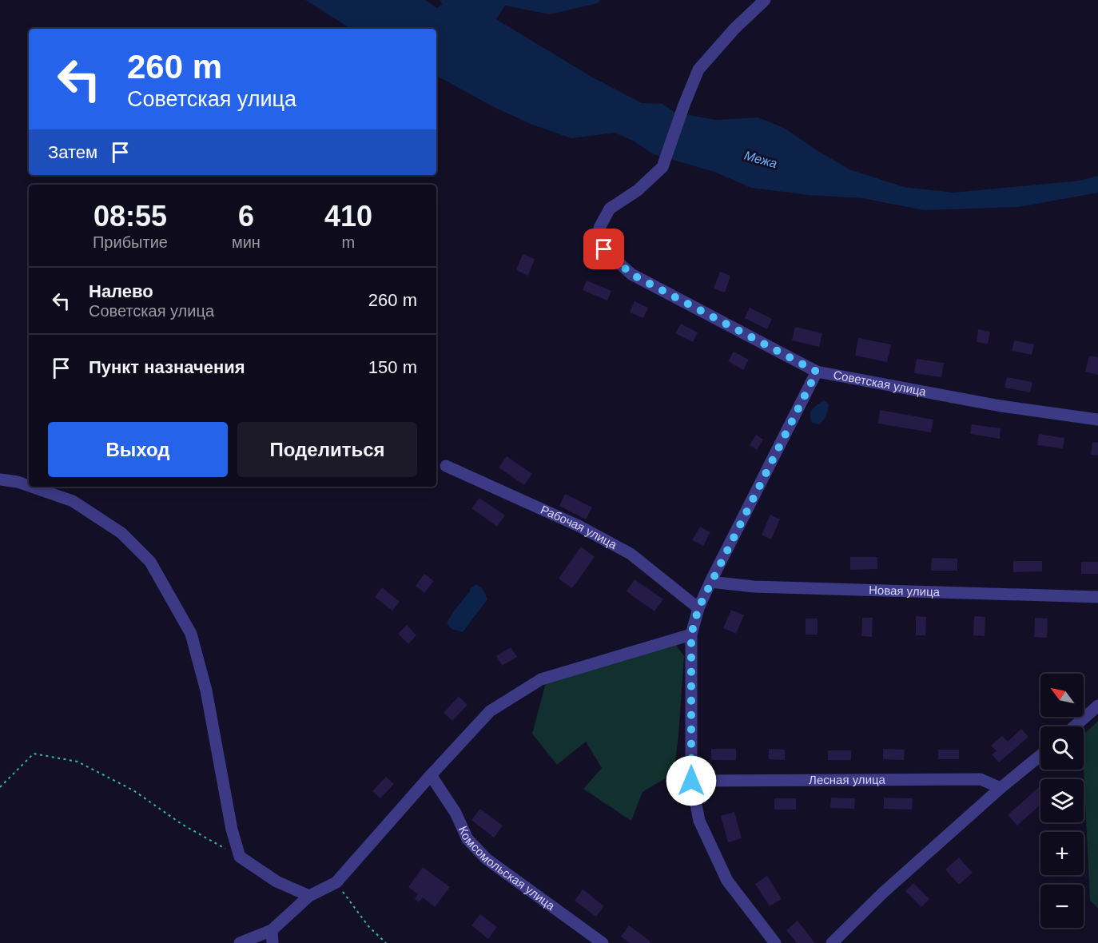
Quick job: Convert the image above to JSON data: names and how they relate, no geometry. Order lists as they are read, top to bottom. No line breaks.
{"streets":{"street":["Советская улица","Рабочая улица","Новая улица","Лесная улица","Комсомольская улица"]},"water":["Межа"],"north":"top left","page":{"turn":["260 m","Советская улица"],"then":"Затем","eta":["08:55","Прибытие","6","мин","410","m"],"list":[{"name":"Налево","note":"Советская улица","value":"260 m"},{"name":"Пункт назначения","value":"150 m"}],"buttons":["Выход","Поделиться"],"map_buttons":["+","−"]}}
